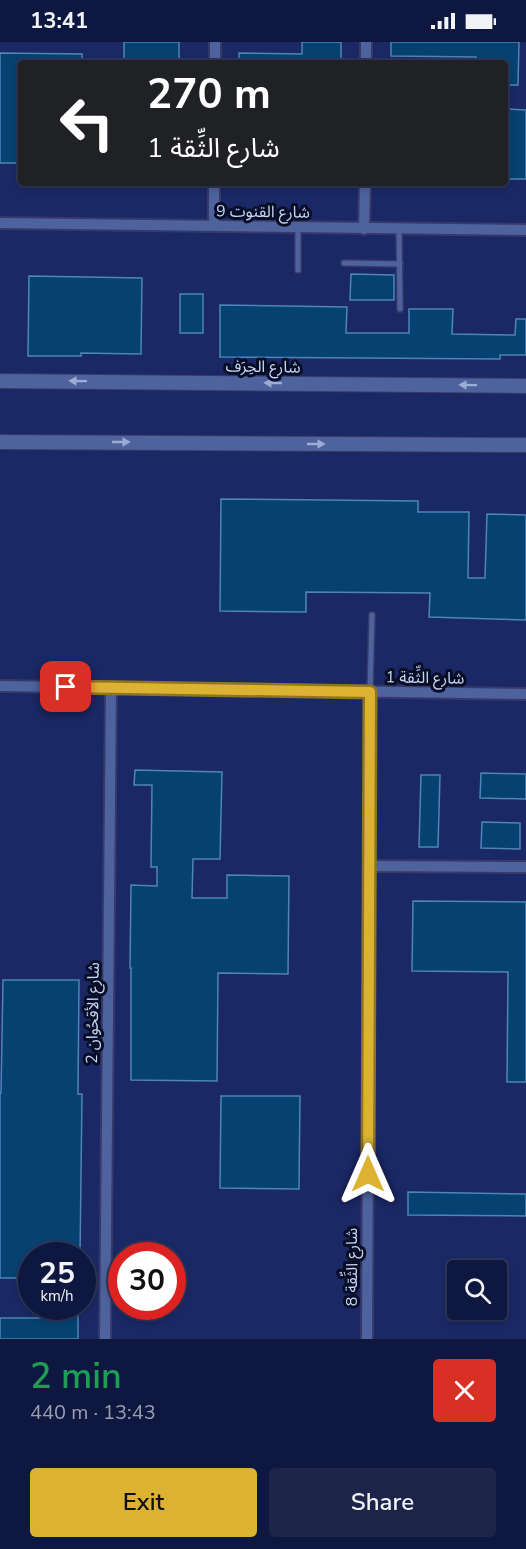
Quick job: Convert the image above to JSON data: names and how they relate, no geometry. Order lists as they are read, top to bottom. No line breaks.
{"streets":{"street":["شارع القنوت 9","شارع الحِرَف","شارع الثِّقة 1","شارع الأقحُوان 2","شارع الثِّقة 8"]},"crossings":[["شارع الثِّقة 1","شارع الأقحُوان 2"],["شارع الثِّقة 1","شارع الثِّقة 8"]],"page":{"status":"13:41","turn":["270 m","شارع الثِّقة 1"],"speed":"25 km/h","limit":"30","heading":["2 min","440 m · 13:43"],"buttons":["Exit","Share"]}}
